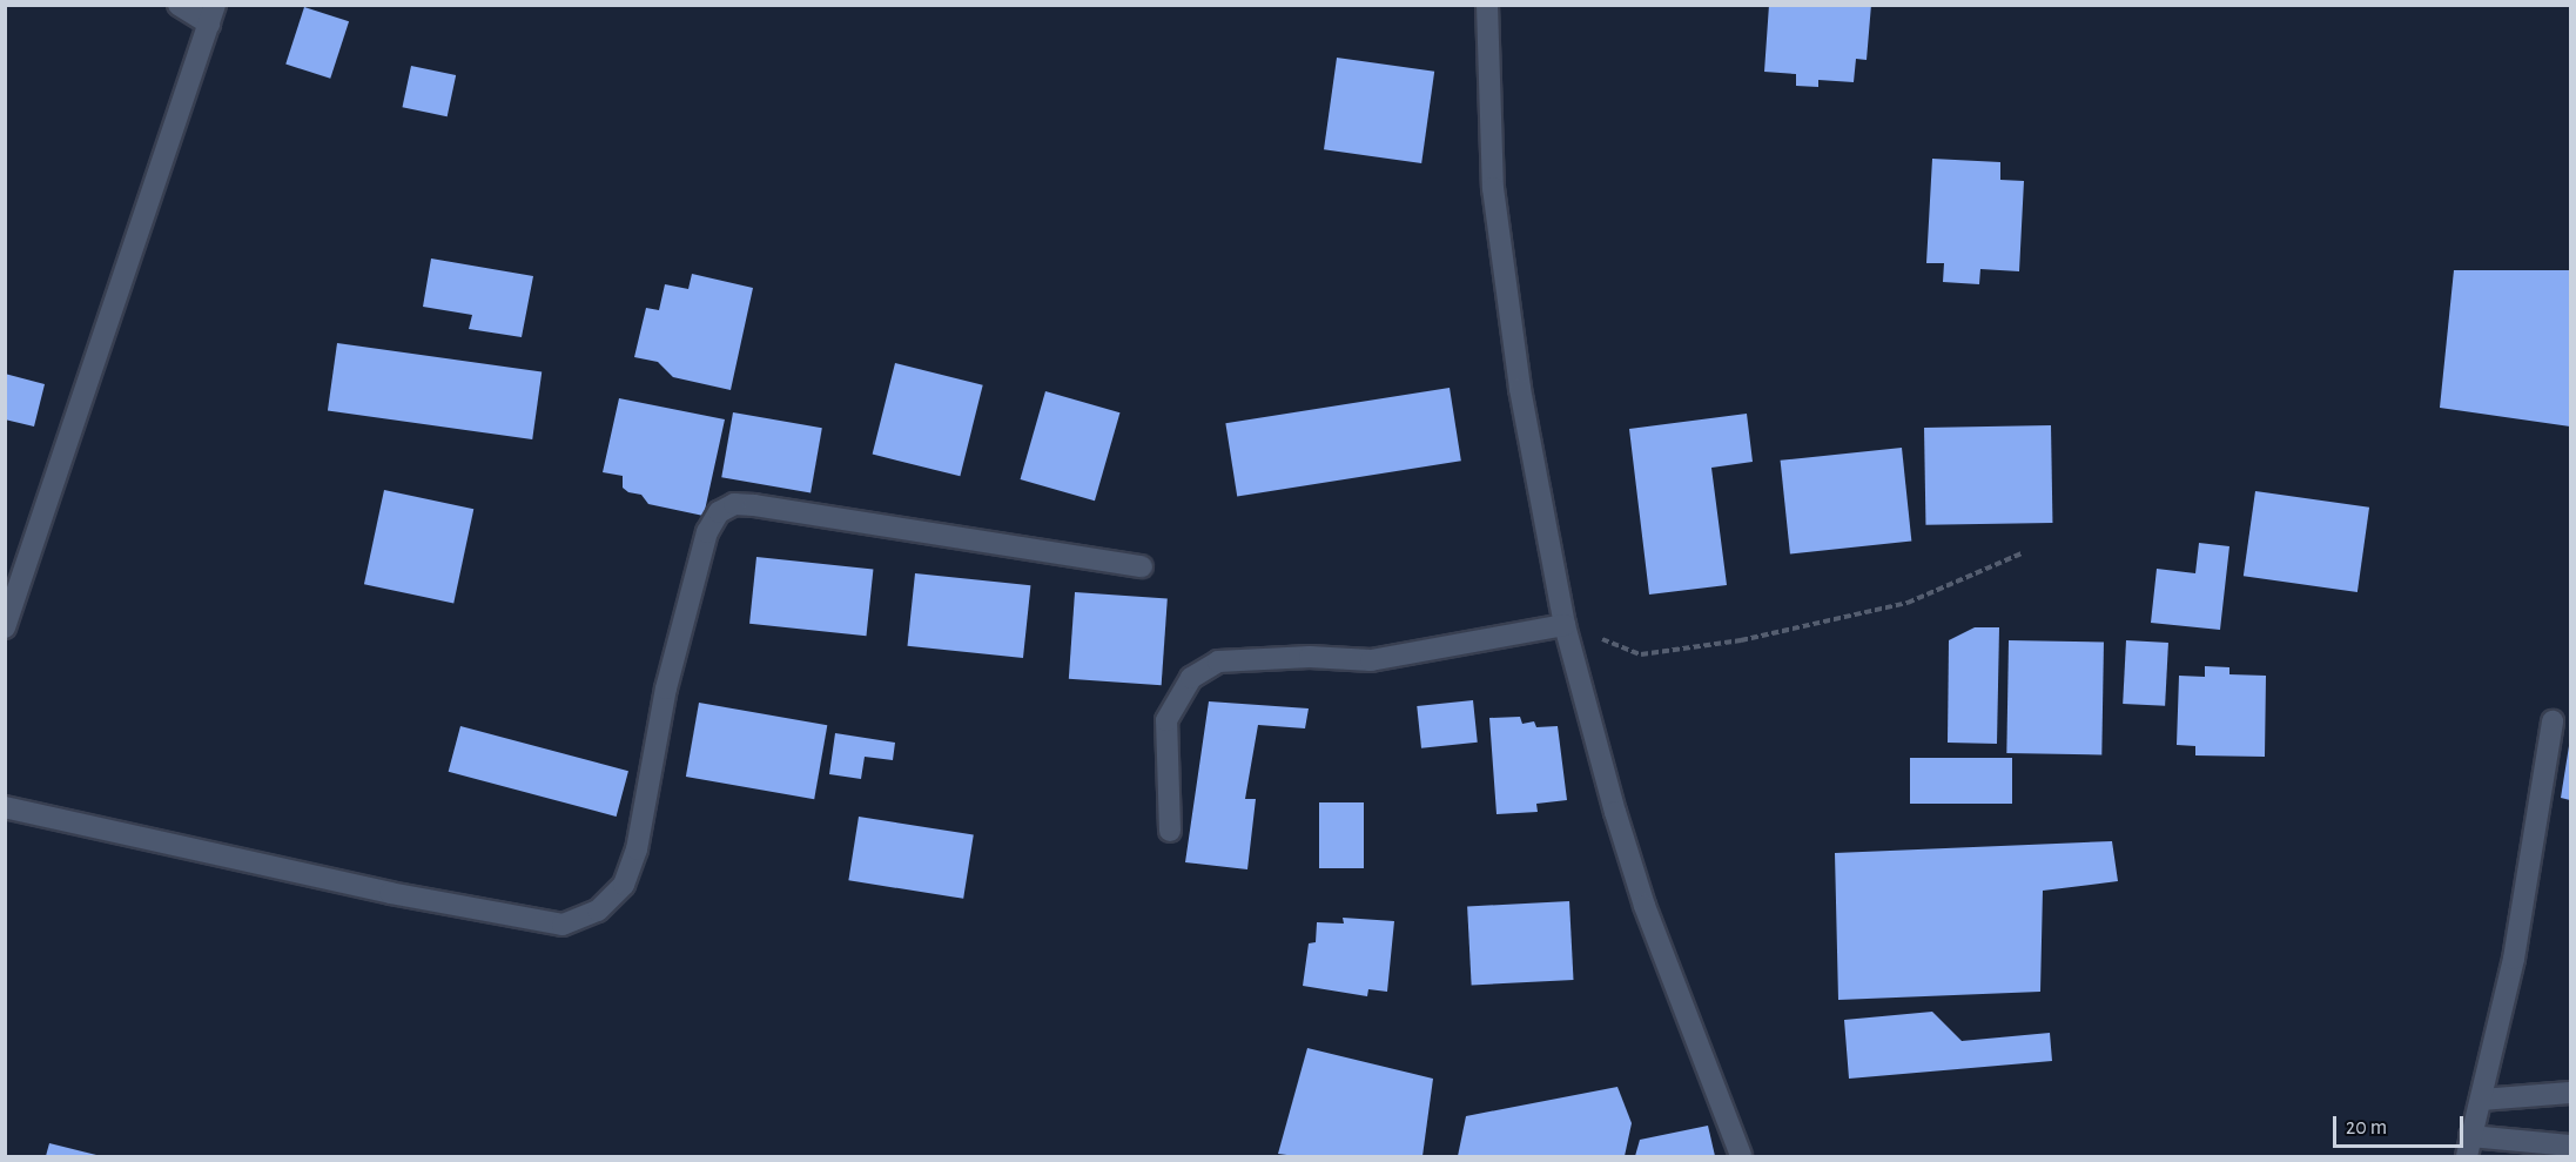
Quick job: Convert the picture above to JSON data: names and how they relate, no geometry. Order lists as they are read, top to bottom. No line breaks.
{"scale_bar":"20 m"}
